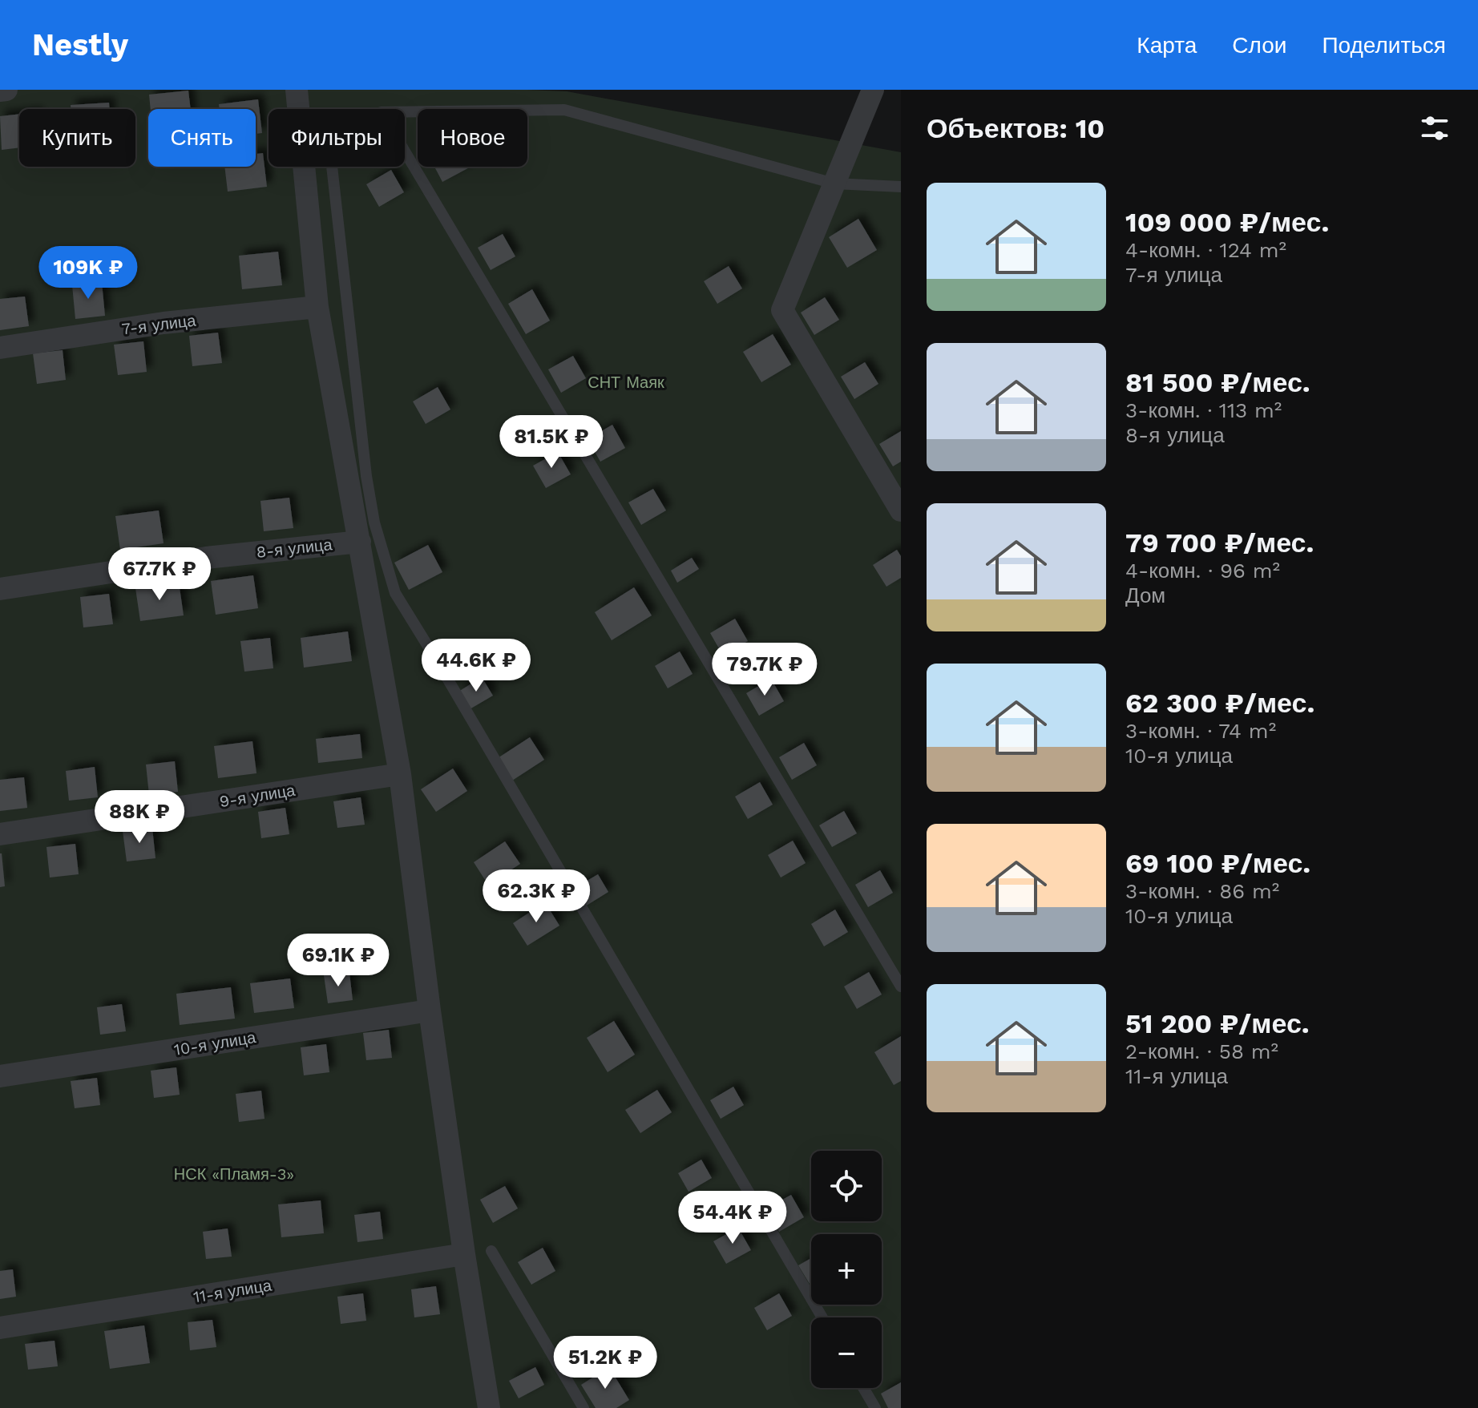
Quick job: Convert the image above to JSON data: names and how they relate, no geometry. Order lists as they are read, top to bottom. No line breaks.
{"streets":{"street":["7-я улица","8-я улица","9-я улица","10-я улица","11-я улица"]},"parks":["СНТ Маяк","НСК «Пламя-3»"],"page":{"header":"Nestly","nav":["Карта","Слои","Поделиться"],"heading":"Объектов: 10","chip":["Купить","Снять","Фильтры","Новое"],"list":[{"name":"109 000 ₽/мес.","note":"4-комн. · 124 m² · 7-я улица"},{"name":"81 500 ₽/мес.","note":"3-комн. · 113 m² · 8-я улица"},{"name":"79 700 ₽/мес.","note":"4-комн. · 96 m² · Дом"},{"name":"62 300 ₽/мес.","note":"3-комн. · 74 m² · 10-я улица"},{"name":"69 100 ₽/мес.","note":"3-комн. · 86 m² · 10-я улица"},{"name":"51 200 ₽/мес.","note":"2-комн. · 58 m² · 11-я улица"}],"price":["109K ₽","81.5K ₽","67.7K ₽","44.6K ₽","79.7K ₽","88K ₽","62.3K ₽","69.1K ₽","54.4K ₽","51.2K ₽"],"map_buttons":["+","−"]}}
